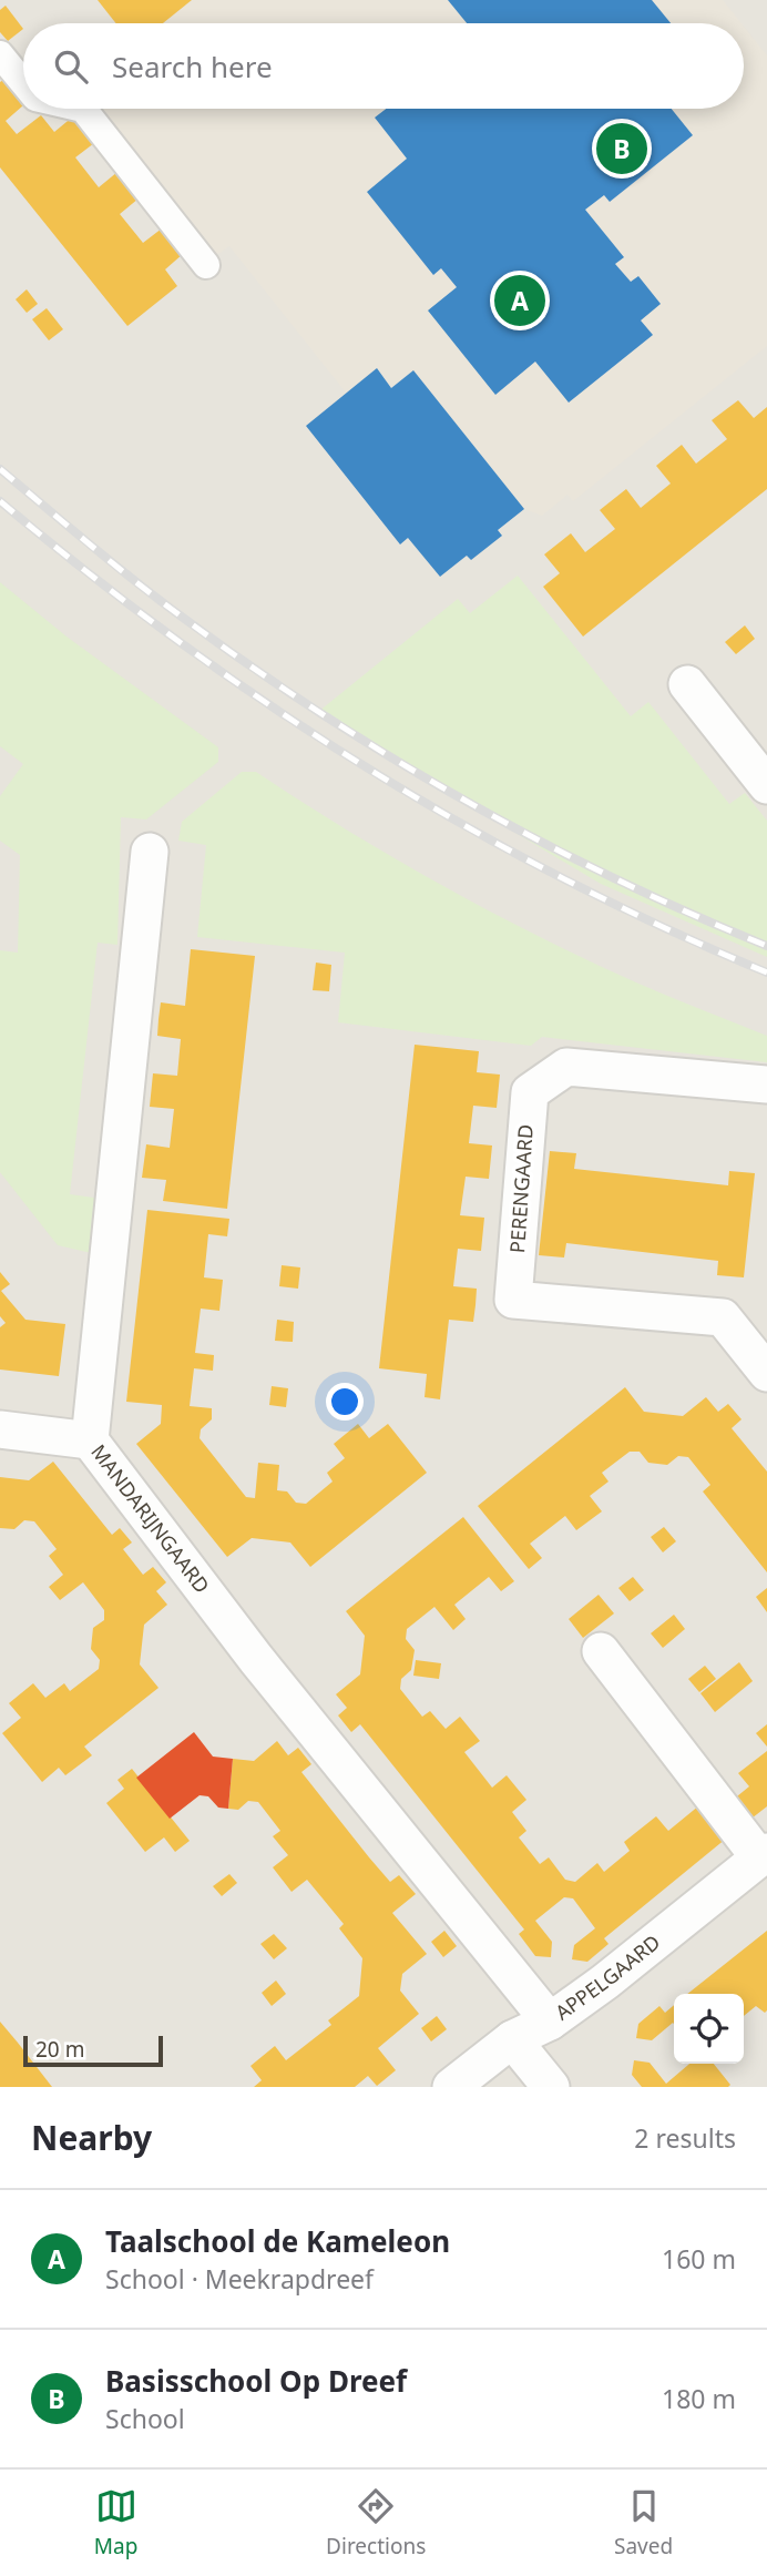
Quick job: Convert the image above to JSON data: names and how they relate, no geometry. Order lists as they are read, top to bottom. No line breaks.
{"streets":{"street":["PERENGAARD","MANDARIJNGAARD","APPELGAARD"]},"crossings":[["MANDARIJNGAARD","APPELGAARD"]],"scale_bar":"20 m","page":{"search":"Search here","pins":["B","A"],"scale":"20 m","heading":["Nearby","2 results"],"list":[{"mark":"A","name":"Taalschool de Kameleon","note":"School · Meekrapdreef","value":"160 m"},{"mark":"B","name":"Basisschool Op Dreef","note":"School","value":"180 m"}],"nav":["Map","Directions","Saved"]}}
